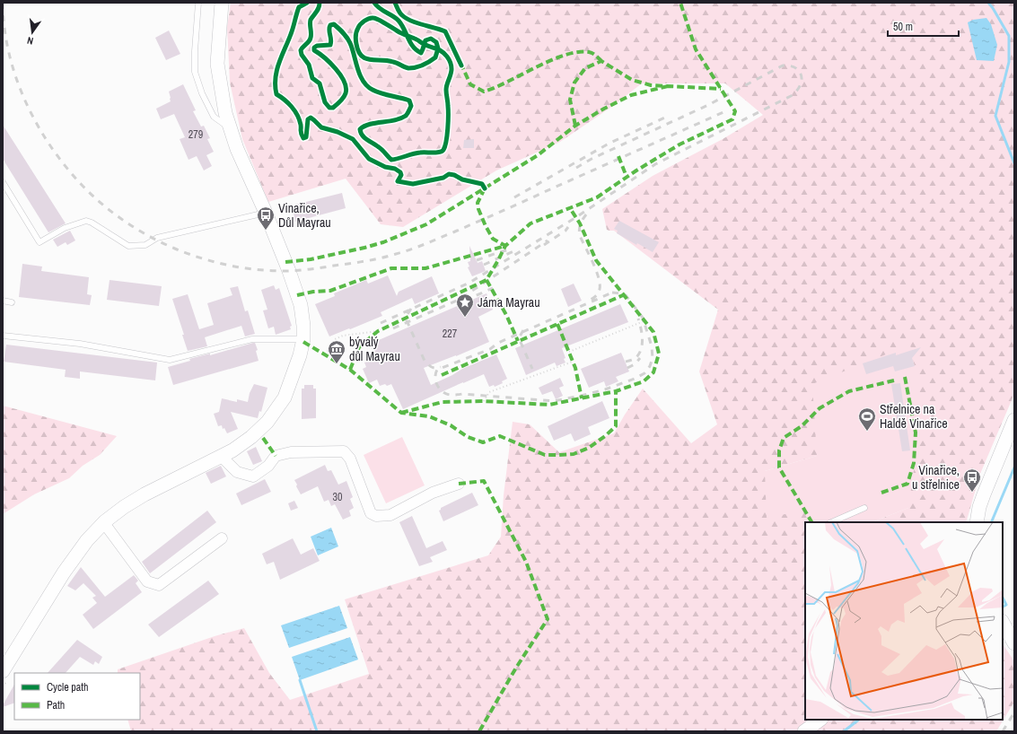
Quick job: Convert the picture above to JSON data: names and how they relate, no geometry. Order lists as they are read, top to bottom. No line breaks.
{"places":{"bus stop":["Vinařice, Důl Mayrau","Vinařice, u střelnice"],"place":["Jáma Mayrau"],"museum":["bývalý důl Mayrau"],"sports":["Střelnice na Haldě Vinařice"]},"house_numbers":["279","227","30"],"legend":["Cycle path","Path"],"scale_bar":"50 m","north":"bottom"}
